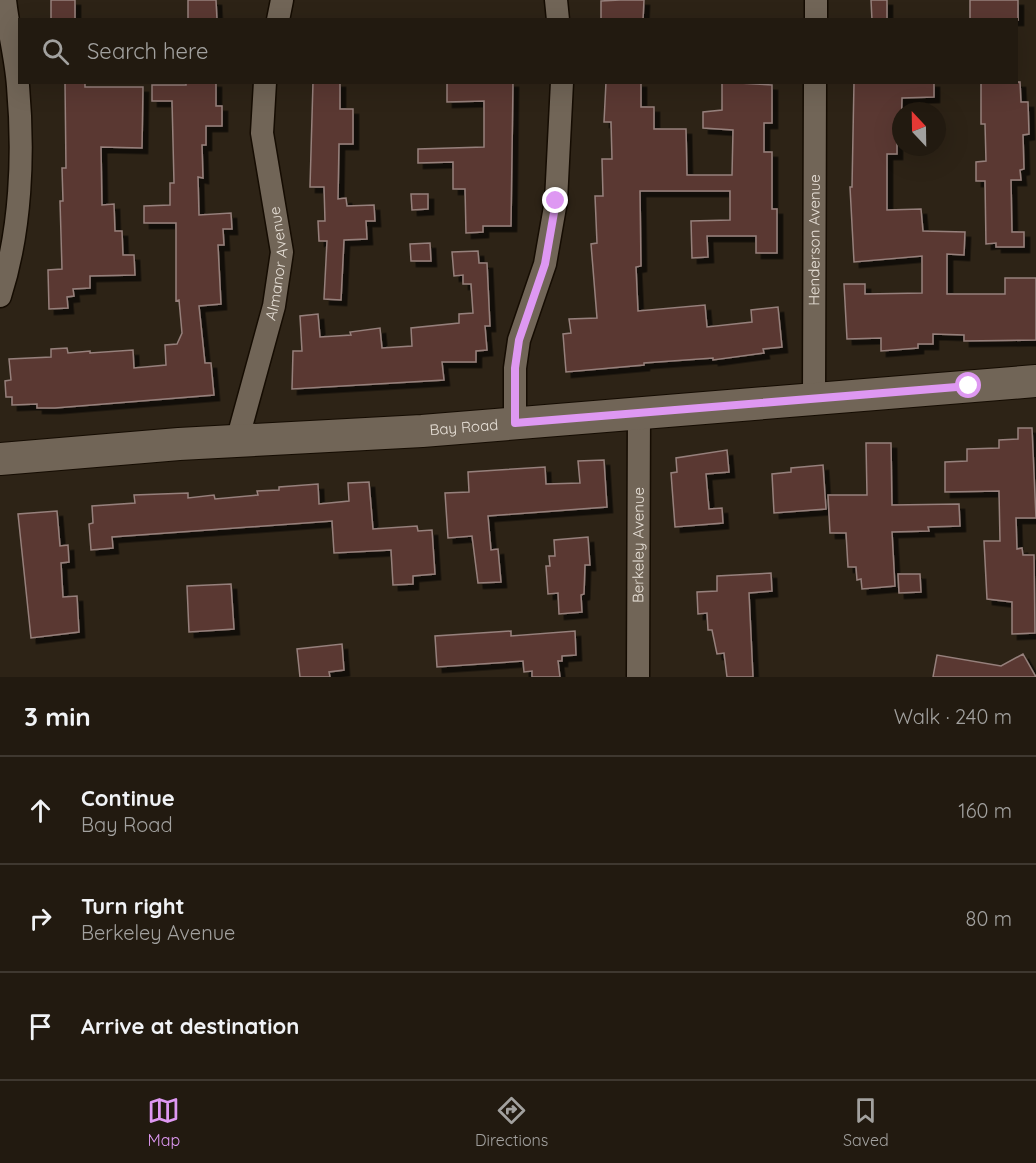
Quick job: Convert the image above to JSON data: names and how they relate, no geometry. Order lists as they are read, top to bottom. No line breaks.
{"streets":{"street":["Henderson Avenue","Almanor Avenue","Bay Road","Berkeley Avenue"]},"crossings":[["Henderson Avenue","Bay Road"],["Almanor Avenue","Bay Road"],["Bay Road","Berkeley Avenue"]],"north":"top","page":{"search":"Search here","heading":["3 min","Walk · 240 m"],"list":[["Continue","Bay Road","160 m"],["Turn right","Berkeley Avenue","80 m"],"Arrive at destination"],"nav":["Map","Directions","Saved"]}}
